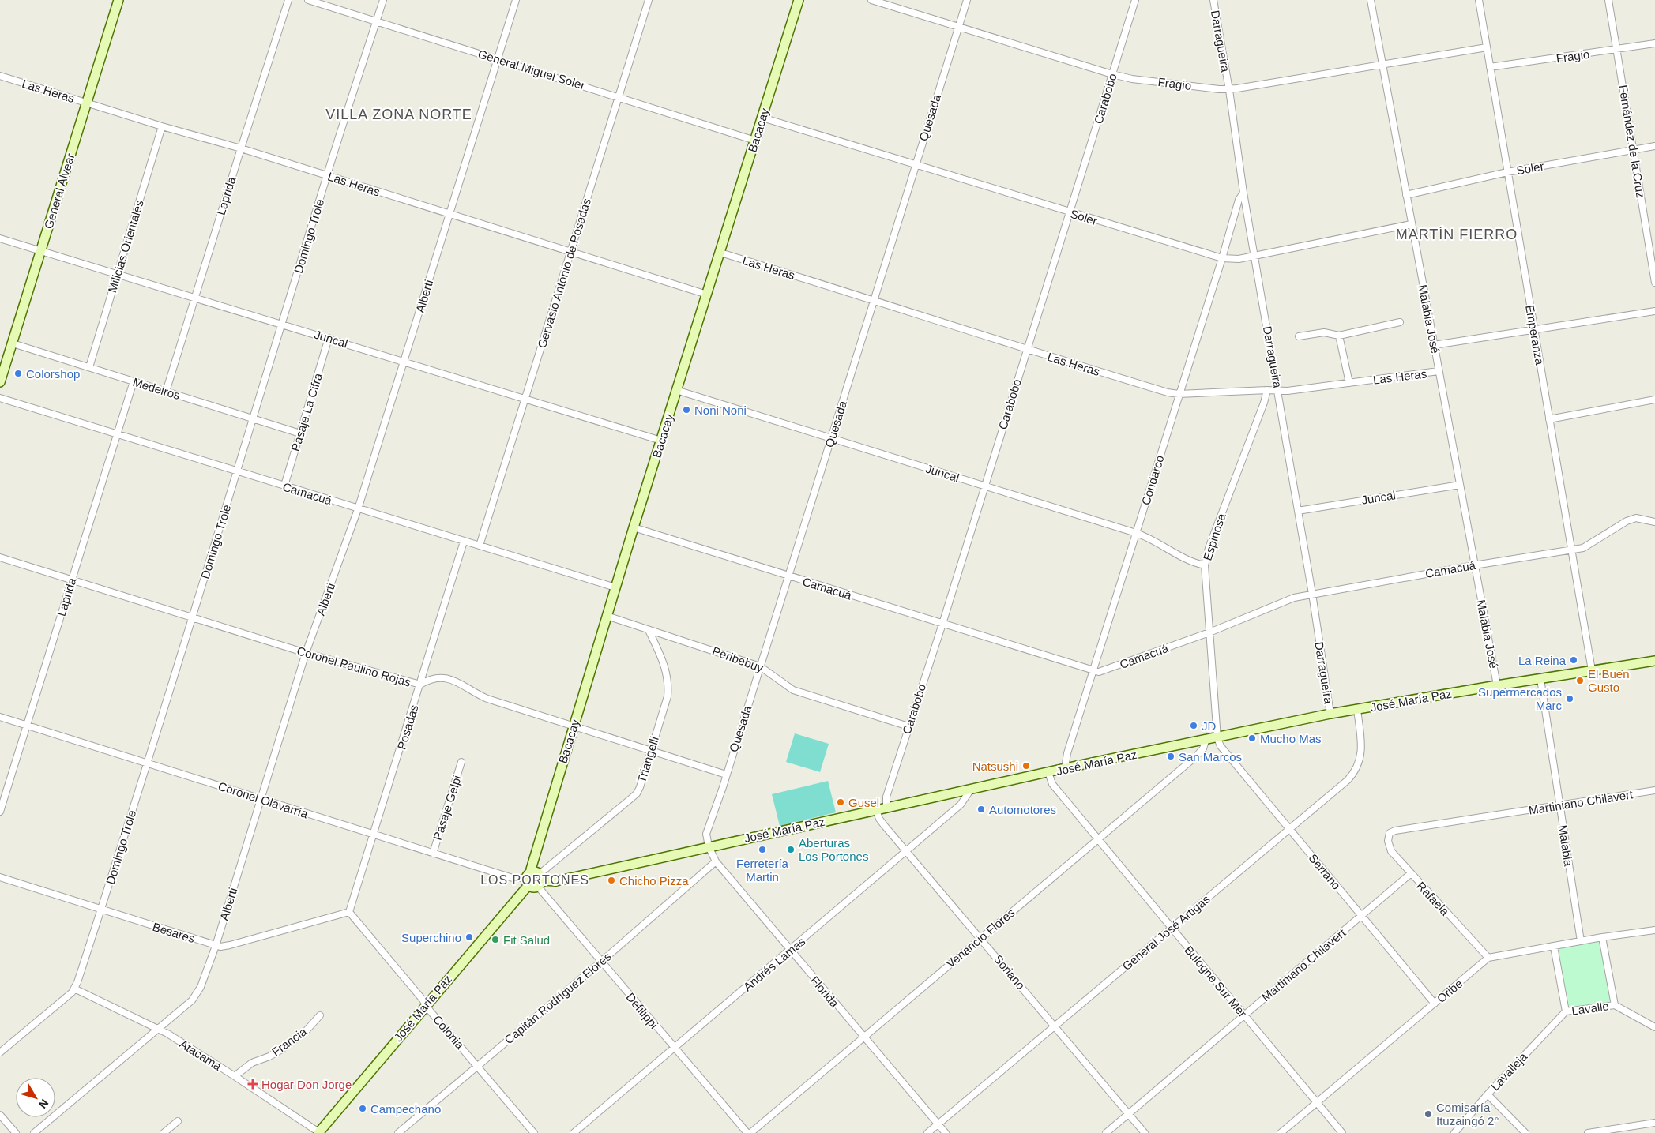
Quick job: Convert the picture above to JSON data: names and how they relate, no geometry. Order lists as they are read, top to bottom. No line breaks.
{"streets":{"street":["Darragueira","Fragio","General Miguel Soler","Las Heras","Carabobo","Quesada","Bacacay","Fernández de la Cruz","Soler","General Alvear","Laprida","Domingo Trole","Milicias Orientales","Gervasio Antonio de Posadas","Alberti","Malabia José","Emperanza","Juncal","Medeiros","Pasaje La Cifra","Condarco","Camacuá","Espinosa","Peribebuy","Coronel Paulino Rojas","José María Paz","Posadas","Triangelli","Coronel Olavarría","Martiniano Chilavert","Pasaje Gelpi","Malabia","Serrano","Rafaela","Besares","General José Artigas","Venancio Flores","Andrés Lamas","Soriano","Bulogne Sur Mer","Oribe","Florida","Capitán Rodríguez Flores","Lavalle","Defilippi","Colonia","Francia","Atacama","Lavalleja"]},"crossings":[["Darragueira","Fragio"],["Darragueira","Las Heras"],["Darragueira","Soler"],["Darragueira","Juncal"],["Darragueira","Condarco"],["Darragueira","Camacuá"],["Darragueira","José María Paz"],["Fragio","Carabobo"],["Fragio","Quesada"],["Fragio","Fernández de la Cruz"],["Fragio","Malabia José"],["Fragio","Emperanza"],["General Miguel Soler","Bacacay"],["General Miguel Soler","Domingo Trole"],["General Miguel Soler","Gervasio Antonio de Posadas"],["General Miguel Soler","Alberti"],["Las Heras","Carabobo"],["Las Heras","Quesada"],["Las Heras","Bacacay"],["Las Heras","General Alvear"],["Las Heras","Laprida"],["Las Heras","Domingo Trole"],["Las Heras","Milicias Orientales"],["Las Heras","Gervasio Antonio de Posadas"],["Las Heras","Alberti"],["Las Heras","Malabia José"],["Las Heras","Condarco"],["Las Heras","Espinosa"],["Carabobo","Soler"],["Carabobo","Juncal"],["Carabobo","Camacuá"],["Carabobo","Peribebuy"],["Carabobo","José María Paz"],["Quesada","Soler"],["Quesada","Juncal"],["Quesada","Camacuá"],["Quesada","Peribebuy"],["Quesada","Coronel Paulino Rojas"],["Quesada","José María Paz"],["Quesada","Florida"],["Bacacay","Soler"],["Bacacay","Juncal"],["Bacacay","Camacuá"],["Bacacay","Peribebuy"],["Bacacay","Coronel Paulino Rojas"],["Bacacay","José María Paz"],["Bacacay","Triangelli"],["Bacacay","Coronel Olavarría"],["Bacacay","Defilippi"],["Fernández de la Cruz","Soler"],["Soler","Malabia José"],["Soler","Emperanza"],["Soler","Condarco"],["General Alvear","Juncal"],["General Alvear","Medeiros"],["Laprida","Juncal"],["Laprida","Medeiros"],["Laprida","Camacuá"],["Laprida","Coronel Paulino Rojas"],["Laprida","Coronel Olavarría"],["Domingo Trole","Juncal"],["Domingo Trole","Medeiros"],["Domingo Trole","Camacuá"],["Domingo Trole","Coronel Paulino Rojas"],["Domingo Trole","Coronel Olavarría"],["Domingo Trole","Besares"],["Domingo Trole","Atacama"],["Milicias Orientales","Juncal"],["Milicias Orientales","Medeiros"],["Gervasio Antonio de Posadas","Juncal"],["Gervasio Antonio de Posadas","Camacuá"],["Alberti","Juncal"],["Alberti","Camacuá"],["Alberti","Coronel Paulino Rojas"],["Alberti","Coronel Olavarría"],["Alberti","Besares"],["Alberti","Atacama"],["Malabia José","Juncal"],["Malabia José","Camacuá"],["Malabia José","José María Paz"],["Emperanza","Camacuá"],["Emperanza","José María Paz"],["Juncal","Pasaje La Cifra"],["Juncal","Condarco"],["Juncal","Espinosa"],["Medeiros","Pasaje La Cifra"],["Pasaje La Cifra","Camacuá"],["Condarco","Camacuá"],["Condarco","José María Paz"],["Camacuá","Espinosa"],["Camacuá","Posadas"],["Espinosa","José María Paz"],["Espinosa","Serrano"],["Peribebuy","Triangelli"],["Coronel Paulino Rojas","Posadas"],["Coronel Paulino Rojas","Triangelli"],["José María Paz","Triangelli"],["José María Paz","Coronel Olavarría"],["José María Paz","Malabia"],["José María Paz","Serrano"],["José María Paz","General José Artigas"],["José María Paz","Venancio Flores"],["José María Paz","Andrés Lamas"],["José María Paz","Soriano"],["José María Paz","Bulogne Sur Mer"],["José María Paz","Florida"],["José María Paz","Defilippi"],["José María Paz","Colonia"],["José María Paz","Atacama"],["Posadas","Coronel Olavarría"],["Posadas","Besares"],["Posadas","Colonia"],["Triangelli","Coronel Olavarría"],["Triangelli","Defilippi"],["Coronel Olavarría","Pasaje Gelpi"],["Coronel Olavarría","Defilippi"],["Martiniano Chilavert","Malabia"],["Martiniano Chilavert","Serrano"],["Martiniano Chilavert","Rafaela"],["Martiniano Chilavert","Soriano"],["Martiniano Chilavert","Bulogne Sur Mer"],["Serrano","General José Artigas"],["Serrano","Oribe"],["Rafaela","Oribe"],["Besares","Colonia"],["General José Artigas","Soriano"],["General José Artigas","Bulogne Sur Mer"],["General José Artigas","Florida"],["Venancio Flores","Soriano"],["Venancio Flores","Bulogne Sur Mer"],["Venancio Flores","Florida"],["Venancio Flores","Defilippi"],["Andrés Lamas","Soriano"],["Andrés Lamas","Florida"],["Andrés Lamas","Defilippi"],["Bulogne Sur Mer","Oribe"],["Florida","Capitán Rodríguez Flores"],["Capitán Rodríguez Flores","Defilippi"],["Capitán Rodríguez Flores","Colonia"],["Lavalle","Lavalleja"],["Francia","Atacama"]],"districts":["VILLA ZONA NORTE","MARTÍN FIERRO","LOS PORTONES"],"places":{"other":["Colorshop","Noni Noni","La Reina","El Buen Gusto","Supermercados Marc","JD","Mucho Mas","San Marcos","Natsushi","Gusel","Automotores","Ferretería Martin","Aberturas Los Portones","Chicho Pizza","Superchino","Fit Salud","Campechano","Comisaría Ituzaingó 2°"],"health":["Hogar Don Jorge"]},"north":"bottom right"}
